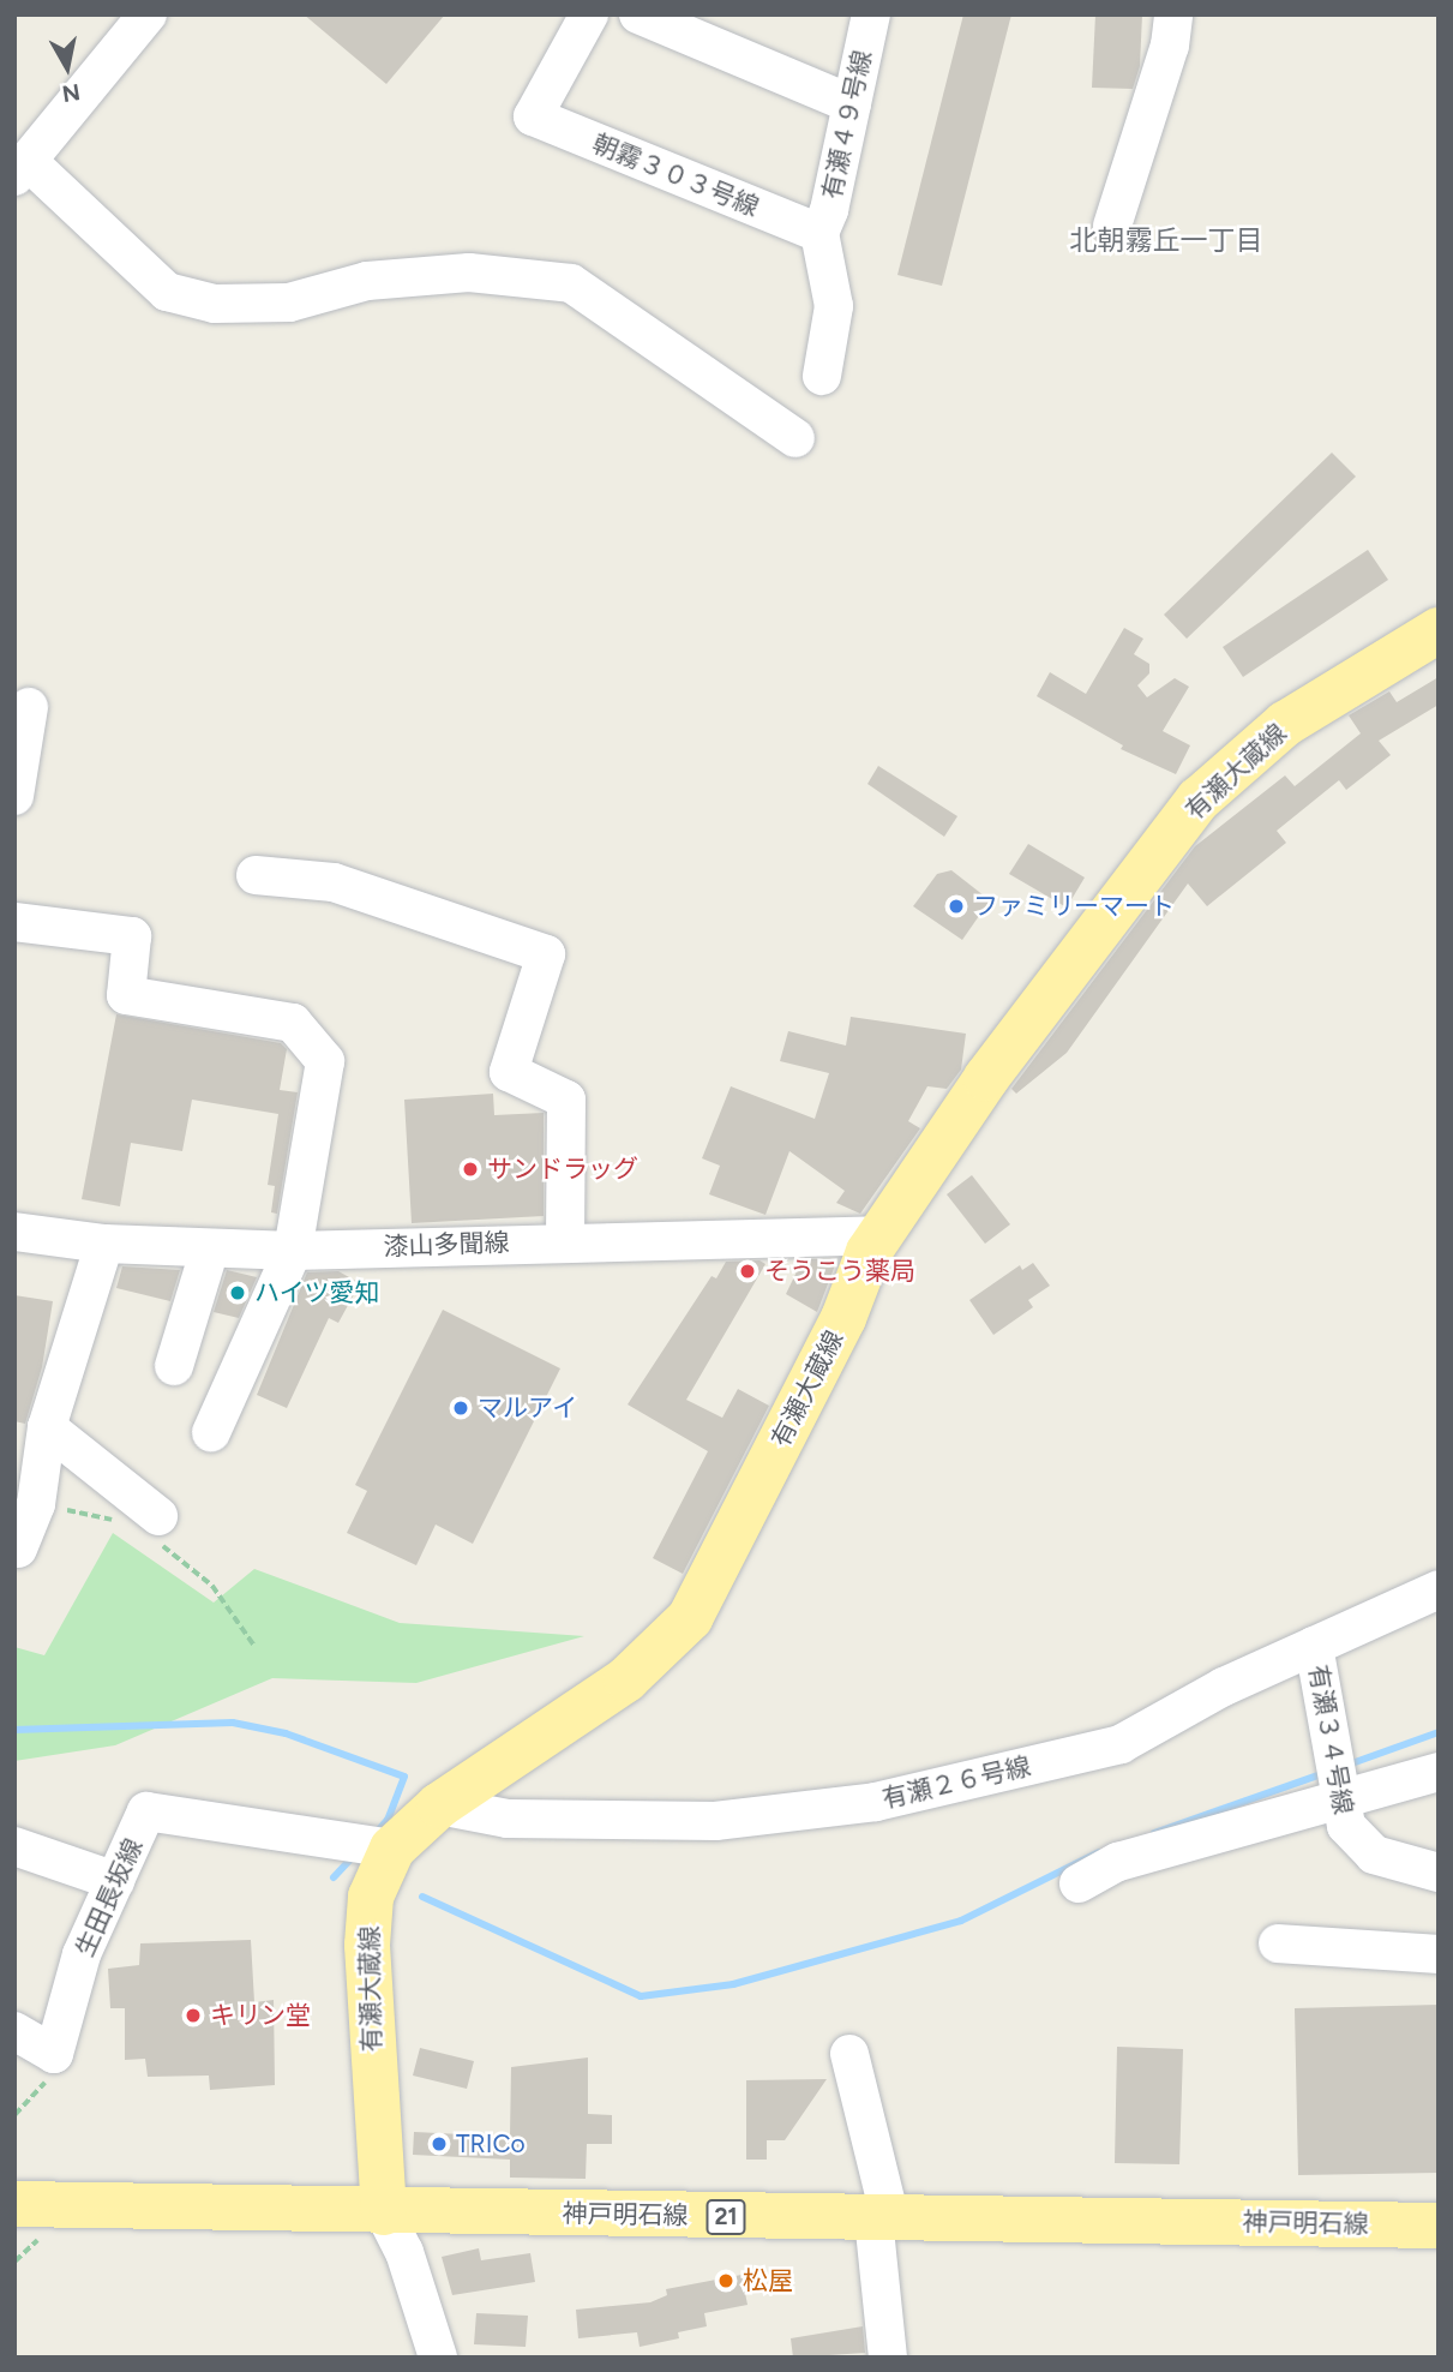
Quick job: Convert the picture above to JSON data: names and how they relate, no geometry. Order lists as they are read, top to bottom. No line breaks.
{"streets":{"main road":["有瀬大蔵線","神戸明石線","21"],"street":["有瀬４９号線","朝霧３０３号線","漆山多聞線","有瀬３４号線","有瀬２６号線","生田長坂線"]},"crossings":[["有瀬４９号線","朝霧３０３号線"],["有瀬大蔵線","漆山多聞線"],["有瀬大蔵線","有瀬２６号線"],["有瀬大蔵線","生田長坂線"],["有瀬大蔵線","神戸明石線"],["有瀬３４号線","有瀬２６号線"]],"districts":["北朝霧丘一丁目"],"places":["ファミリーマート","サンドラッグ","そうこう薬局","ハイツ愛知","マルアイ","キリン堂","TRICo","松屋"],"north":"bottom"}
